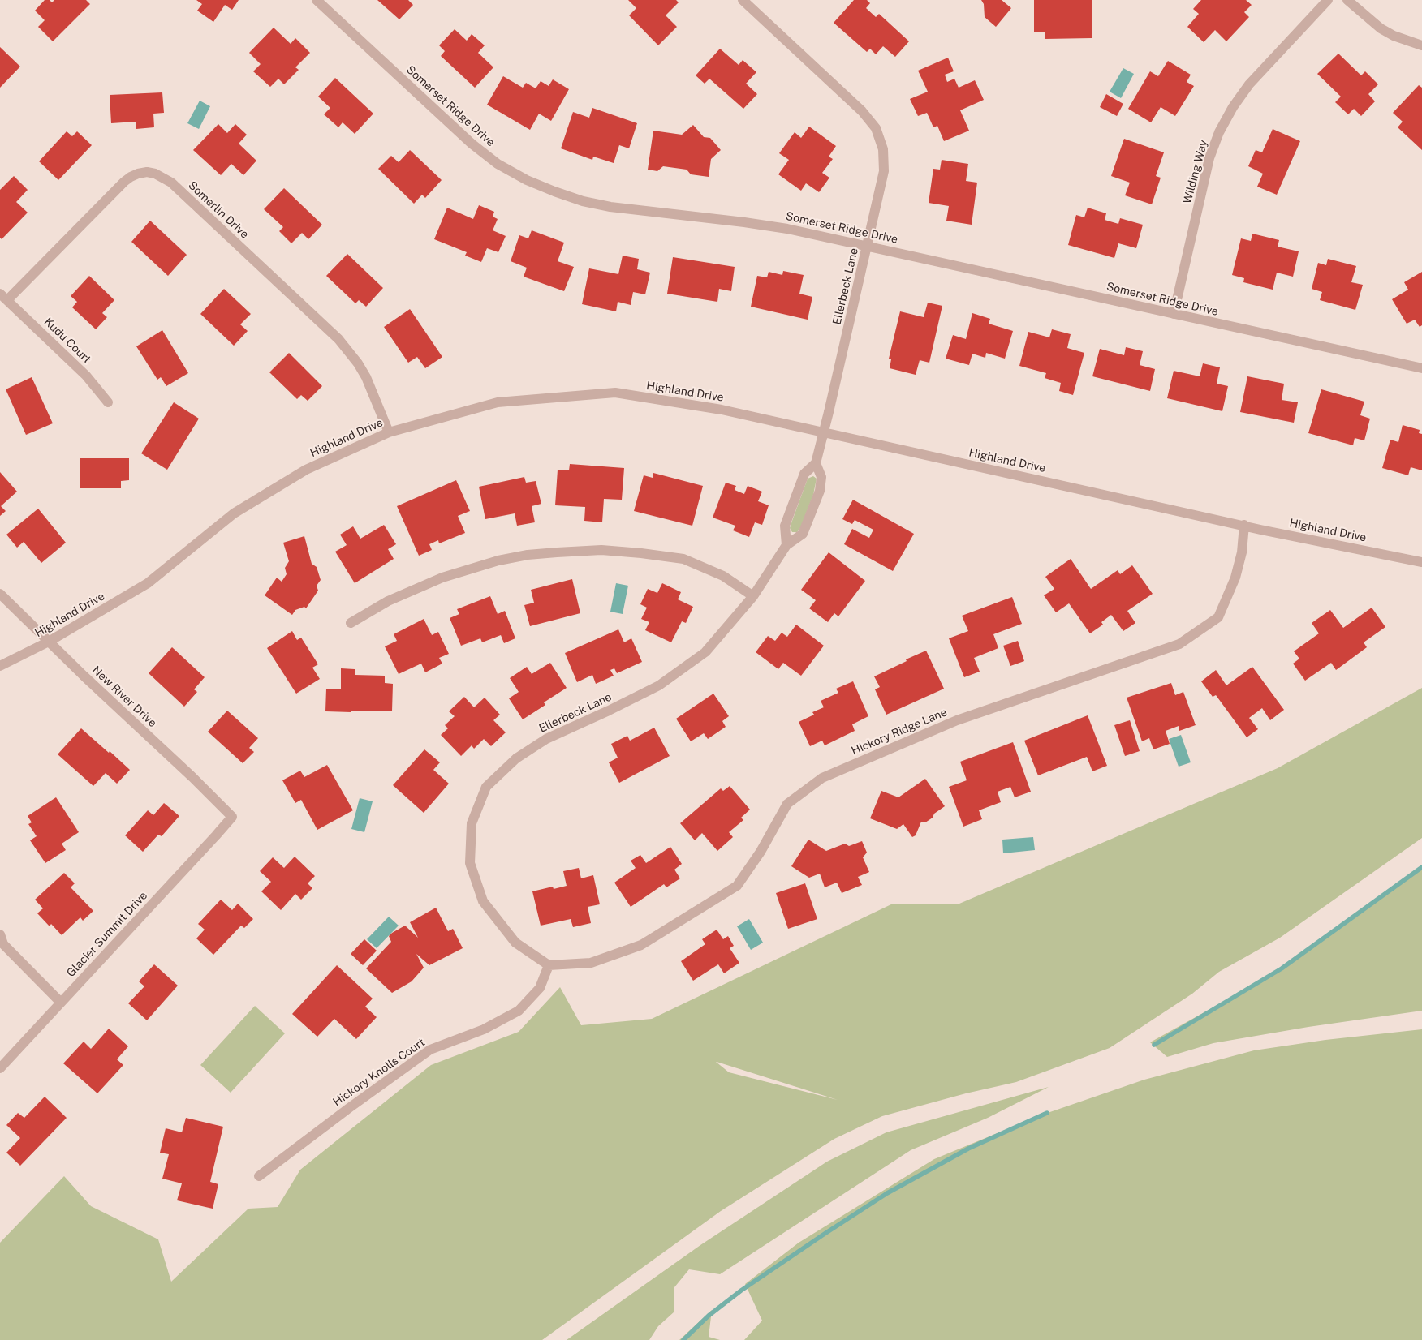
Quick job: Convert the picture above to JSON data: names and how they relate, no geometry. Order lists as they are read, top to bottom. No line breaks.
{"streets":{"street":["Somerset Ridge Drive","Wilding Way","Somerlin Drive","Ellerbeck Lane","Kudu Court","Highland Drive","New River Drive","Hickory Ridge Lane","Glacier Summit Drive","Hickory Knolls Court"]},"crossings":[["Somerset Ridge Drive","Wilding Way"],["Somerset Ridge Drive","Ellerbeck Lane"],["Somerlin Drive","Kudu Court"],["Somerlin Drive","Highland Drive"],["Ellerbeck Lane","Highland Drive"],["Ellerbeck Lane","Hickory Ridge Lane"],["Ellerbeck Lane","Hickory Knolls Court"],["Highland Drive","New River Drive"],["Highland Drive","Hickory Ridge Lane"],["New River Drive","Glacier Summit Drive"],["Hickory Ridge Lane","Hickory Knolls Court"]]}
